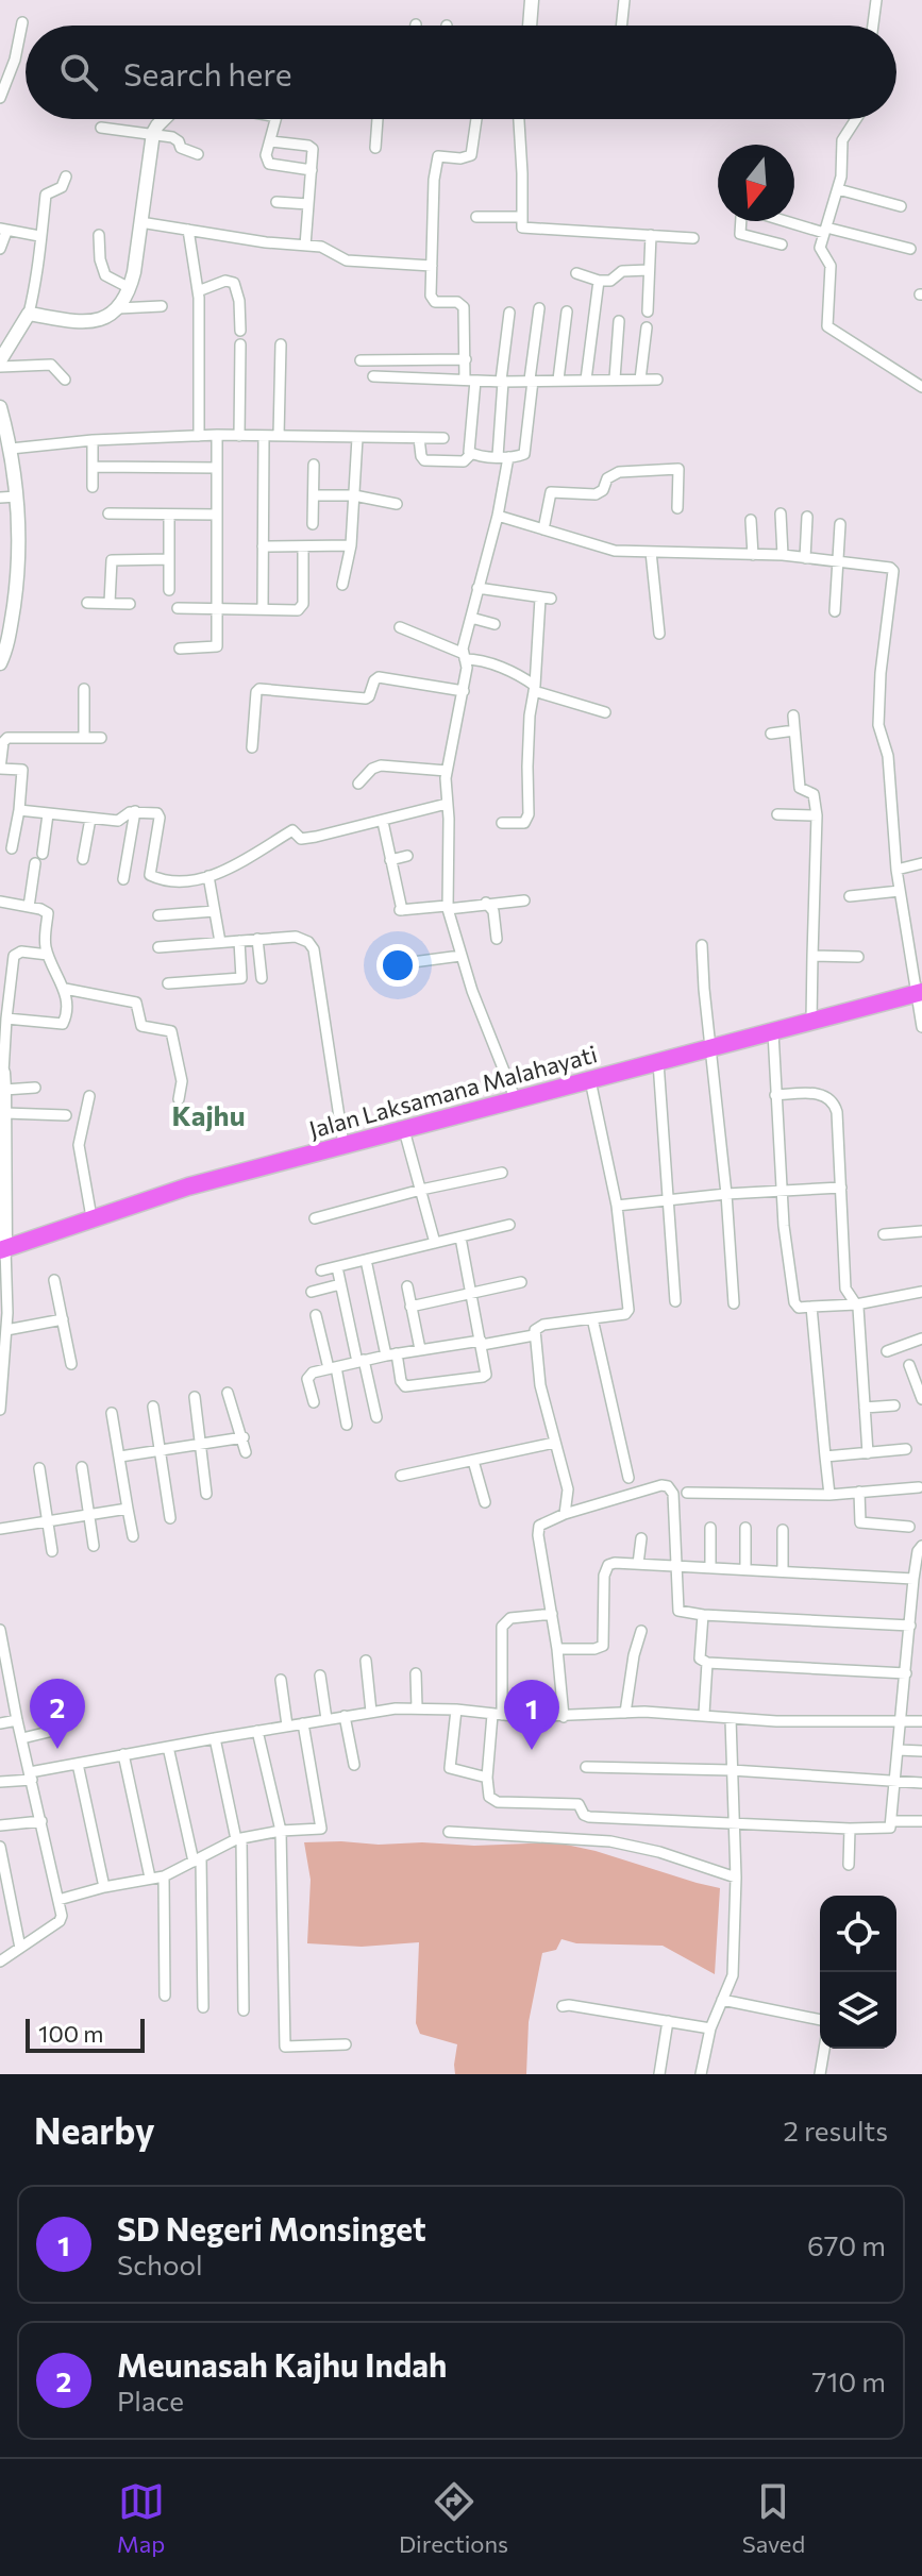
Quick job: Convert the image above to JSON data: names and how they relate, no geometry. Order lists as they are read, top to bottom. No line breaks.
{"streets":{"highway":["Jalan Laksamana Malahayati"]},"districts":["Kajhu"],"scale_bar":"100 m","north":"bottom","page":{"search":"Search here","pins":["2","1"],"scale":"100 m","heading":["Nearby","2 results"],"list":[{"mark":"1","name":"SD Negeri Monsinget","note":"School","value":"670 m"},{"mark":"2","name":"Meunasah Kajhu Indah","note":"Place","value":"710 m"}],"nav":["Map","Directions","Saved"]}}
